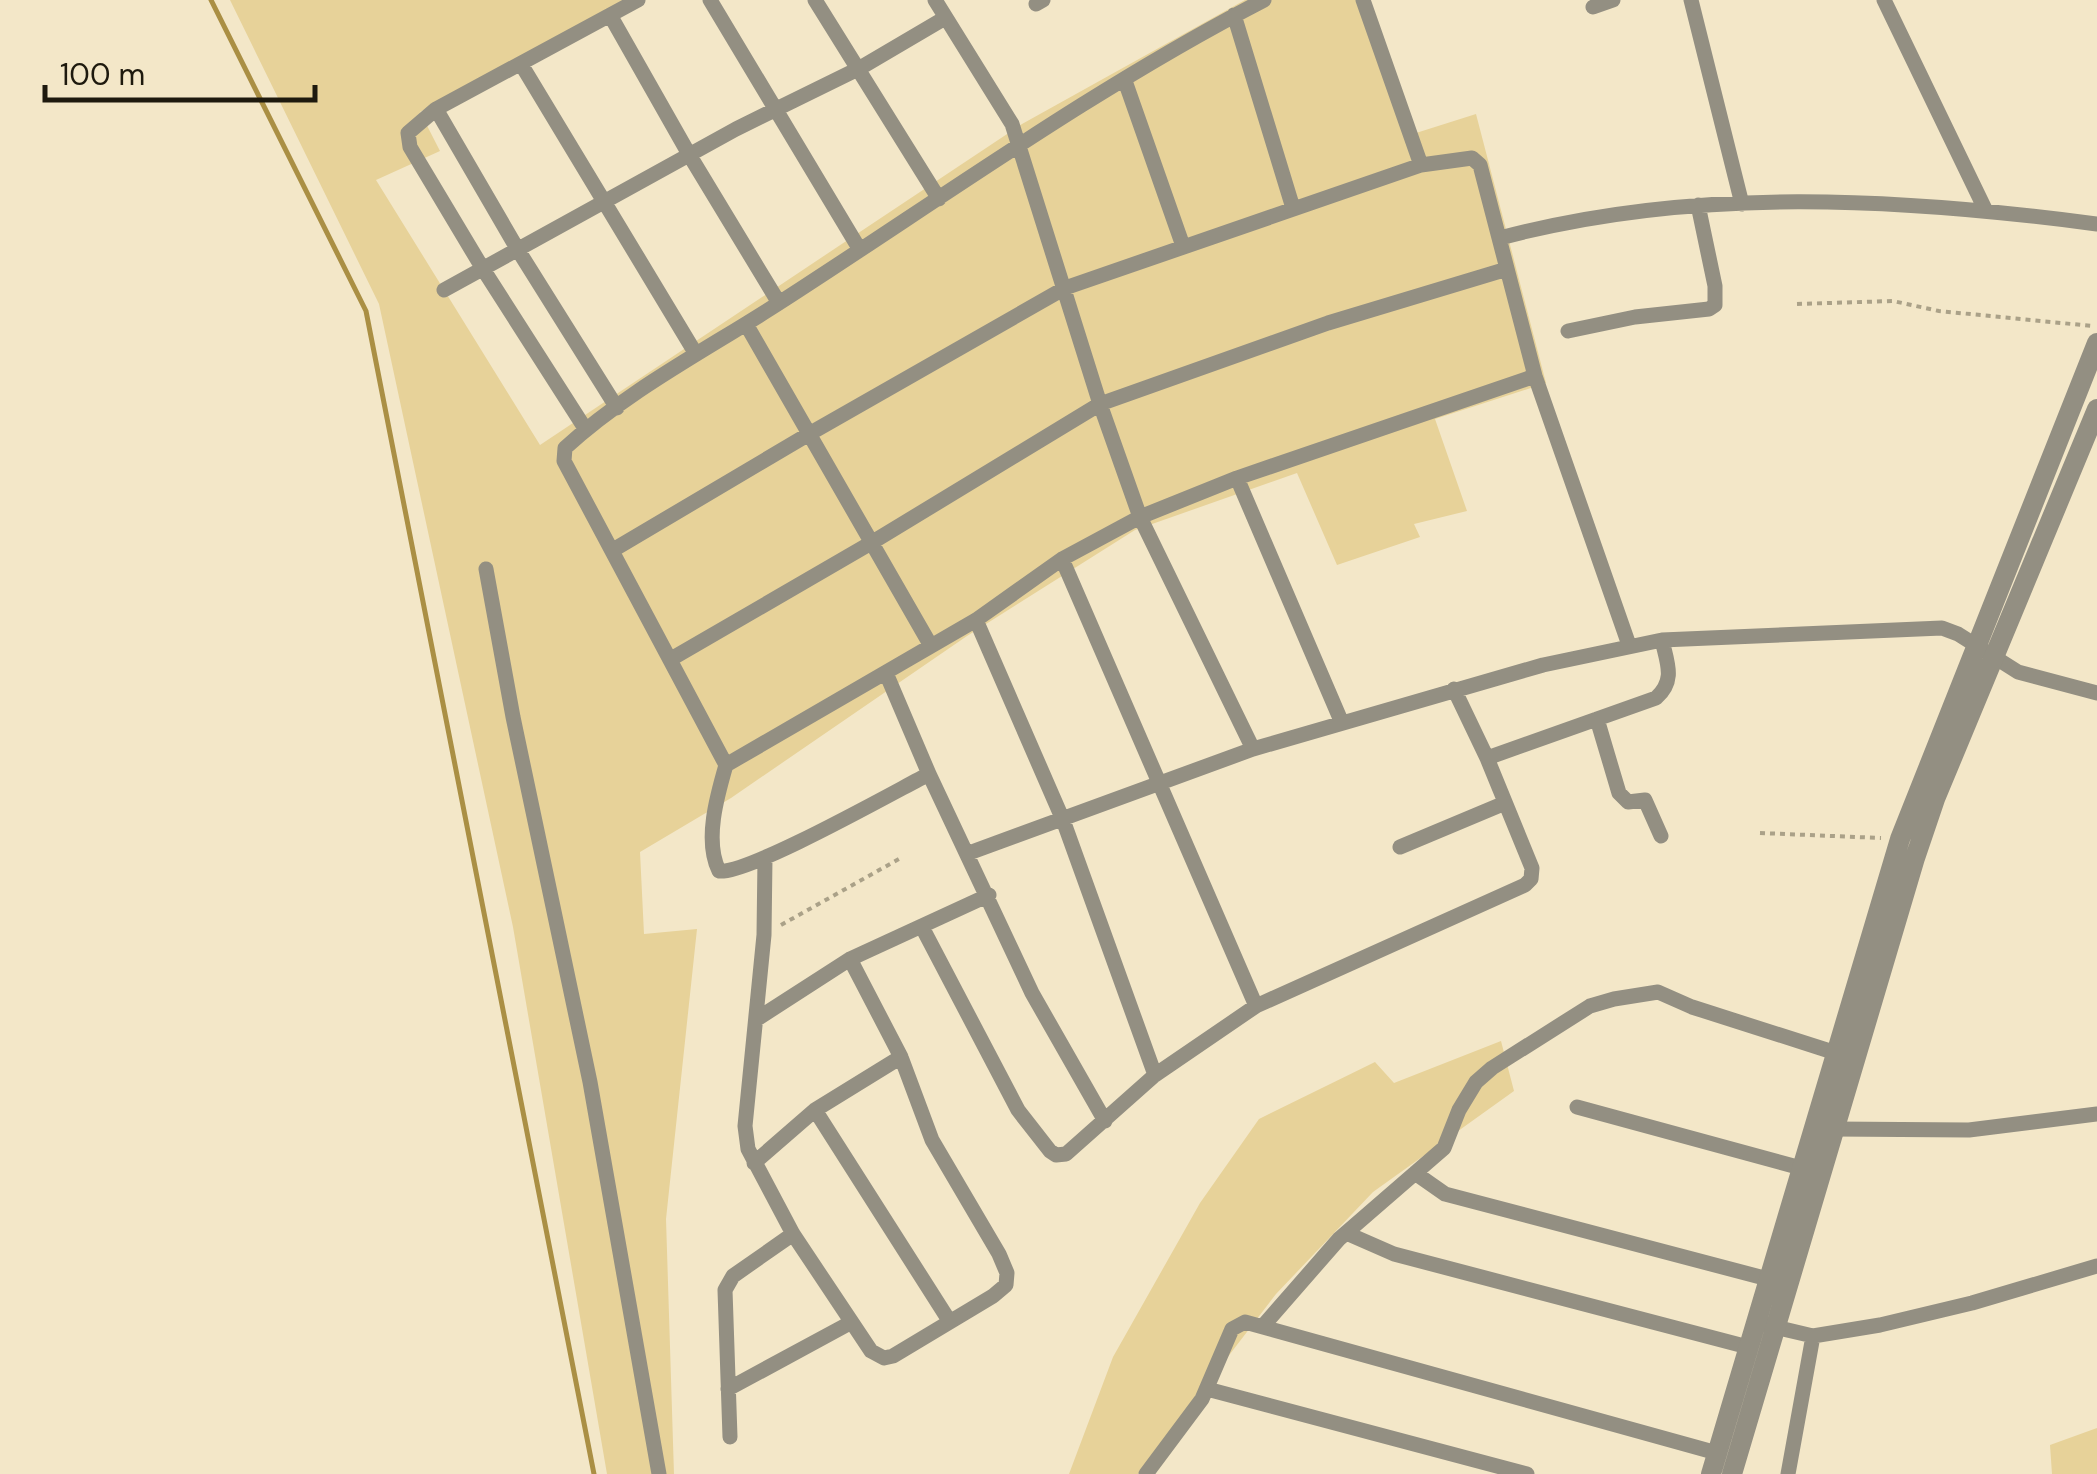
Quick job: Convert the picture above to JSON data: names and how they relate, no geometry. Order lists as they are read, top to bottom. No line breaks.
{"scale_bar":"100 m"}
